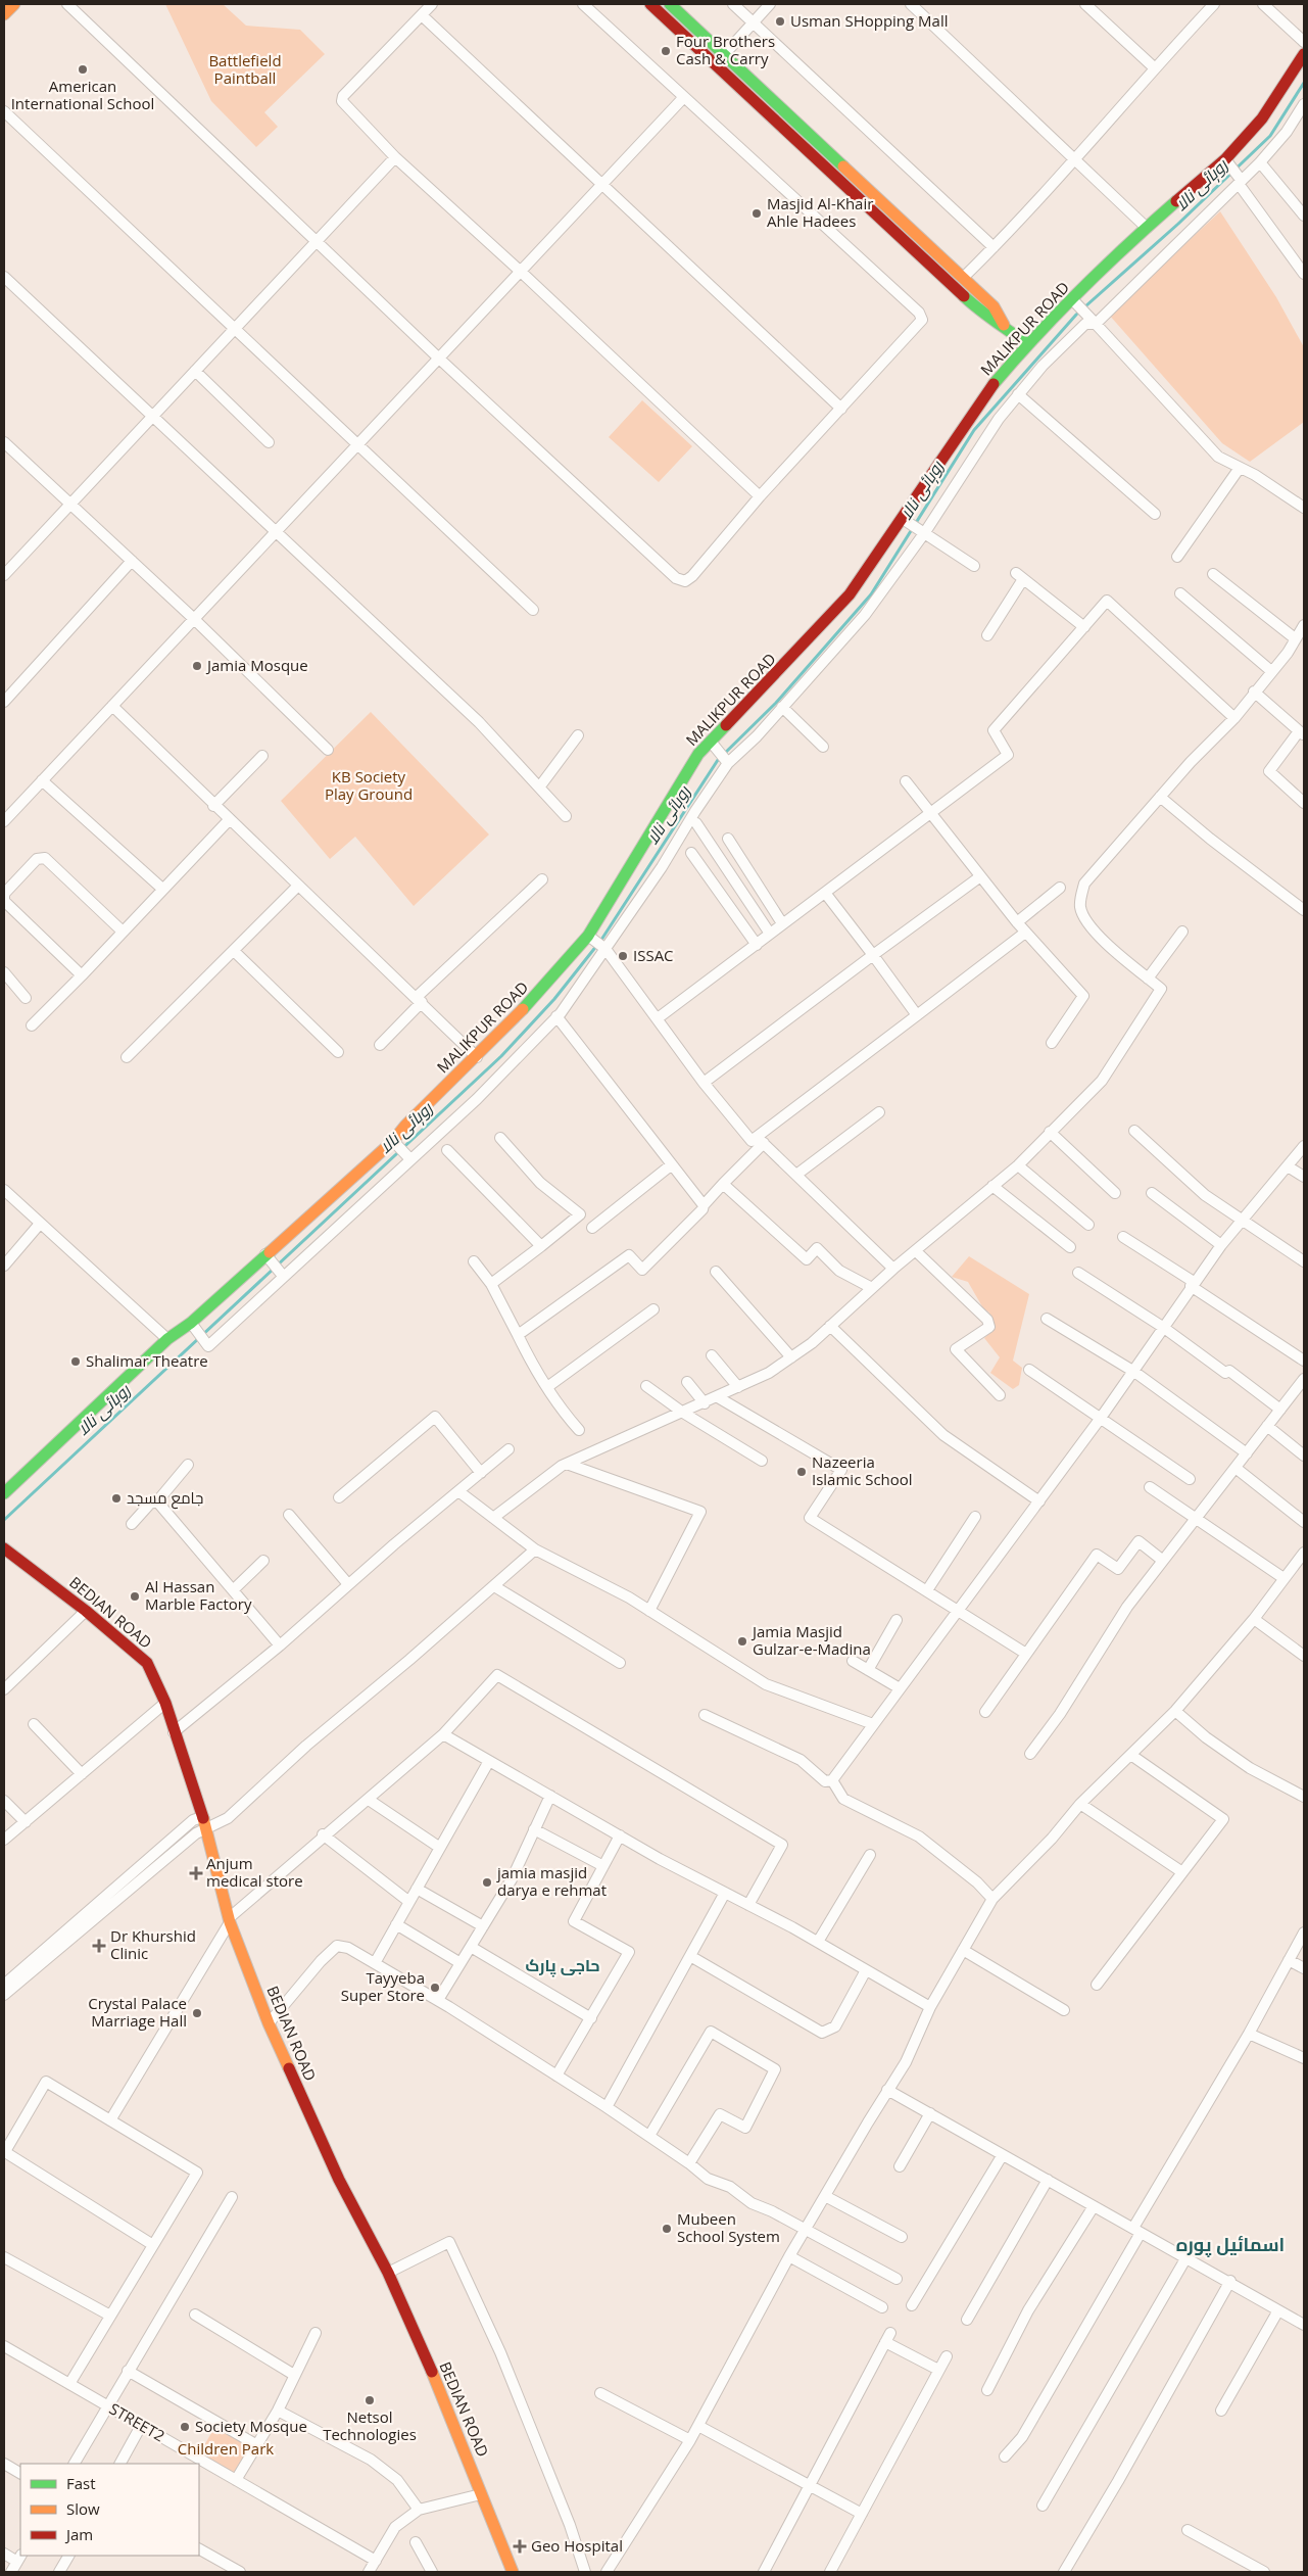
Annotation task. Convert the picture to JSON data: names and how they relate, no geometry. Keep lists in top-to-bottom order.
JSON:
{
  "streets": {
    "street": ["MALIKPUR ROAD", "BEDIAN ROAD", "STREET2"]
  },
  "districts": ["حاجی پارک", "اسمائیل پورہ"],
  "water": ["روہائی نالا"],
  "parks": ["Battlefield Paintball", "KB Society Play Ground", "Children Park"],
  "places": {
    "other": [
      "Usman SHopping Mall",
      "Four Brothers Cash & Carry",
      "American International School",
      "Masjid Al-Khair Ahle Hadees",
      "Jamia Mosque",
      "ISSAC",
      "Shalimar Theatre",
      "Nazeeria Islamic School",
      "جامع مسجد",
      "Al Hassan Marble Factory",
      "Jamia Masjid Gulzar-e-Madina",
      "jamia masjid darya e rehmat",
      "Tayyeba Super Store",
      "Crystal Palace Marriage Hall",
      "Mubeen School System",
      "Netsol Technologies",
      "Society Mosque"
    ],
    "health": ["Anjum medical store", "Dr Khurshid Clinic", "Geo Hospital"]
  },
  "legend": ["Fast", "Slow", "Jam"]
}
